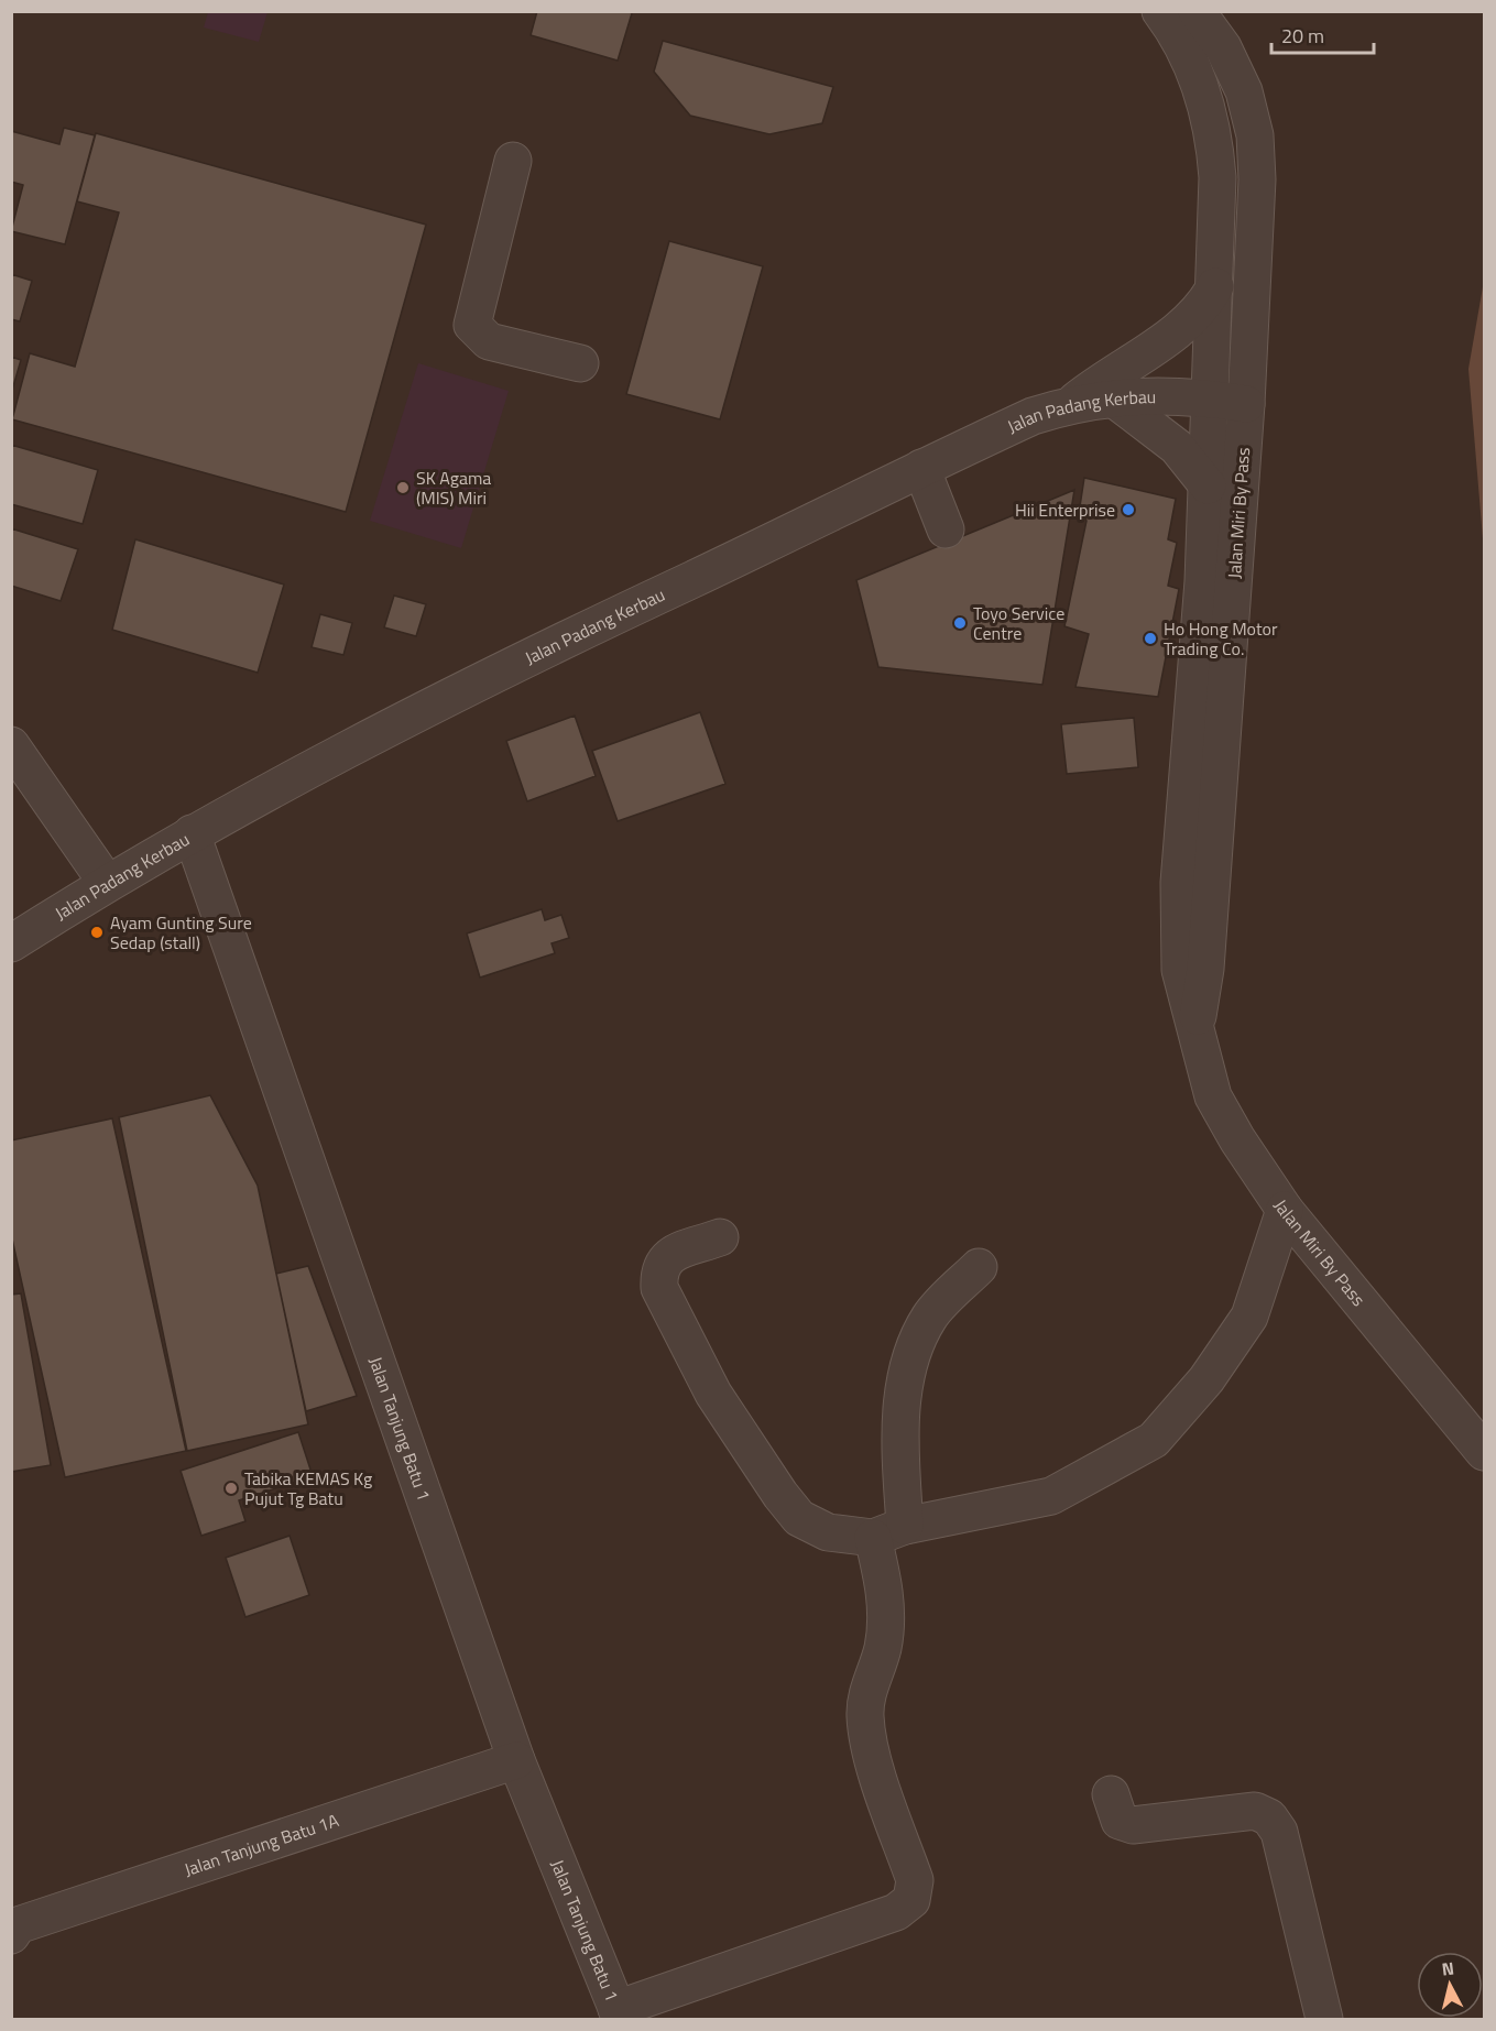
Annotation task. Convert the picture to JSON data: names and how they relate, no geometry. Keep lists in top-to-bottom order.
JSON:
{
  "streets": {
    "street": [
      "Jalan Padang Kerbau",
      "Jalan Miri By Pass",
      "Jalan Tanjung Batu 1",
      "Jalan Tanjung Batu 1A"
    ]
  },
  "crossings": [
    ["Jalan Padang Kerbau", "Jalan Miri By Pass"],
    ["Jalan Padang Kerbau", "Jalan Tanjung Batu 1"],
    ["Jalan Tanjung Batu 1", "Jalan Tanjung Batu 1A"]
  ],
  "places": [
    "SK Agama (MIS) Miri",
    "Hii Enterprise",
    "Toyo Service Centre",
    "Ho Hong Motor Trading Co.",
    "Ayam Gunting Sure Sedap (stall)",
    "Tabika KEMAS Kg Pujut Tg Batu"
  ],
  "scale_bar": "20 m",
  "north": "top"
}
